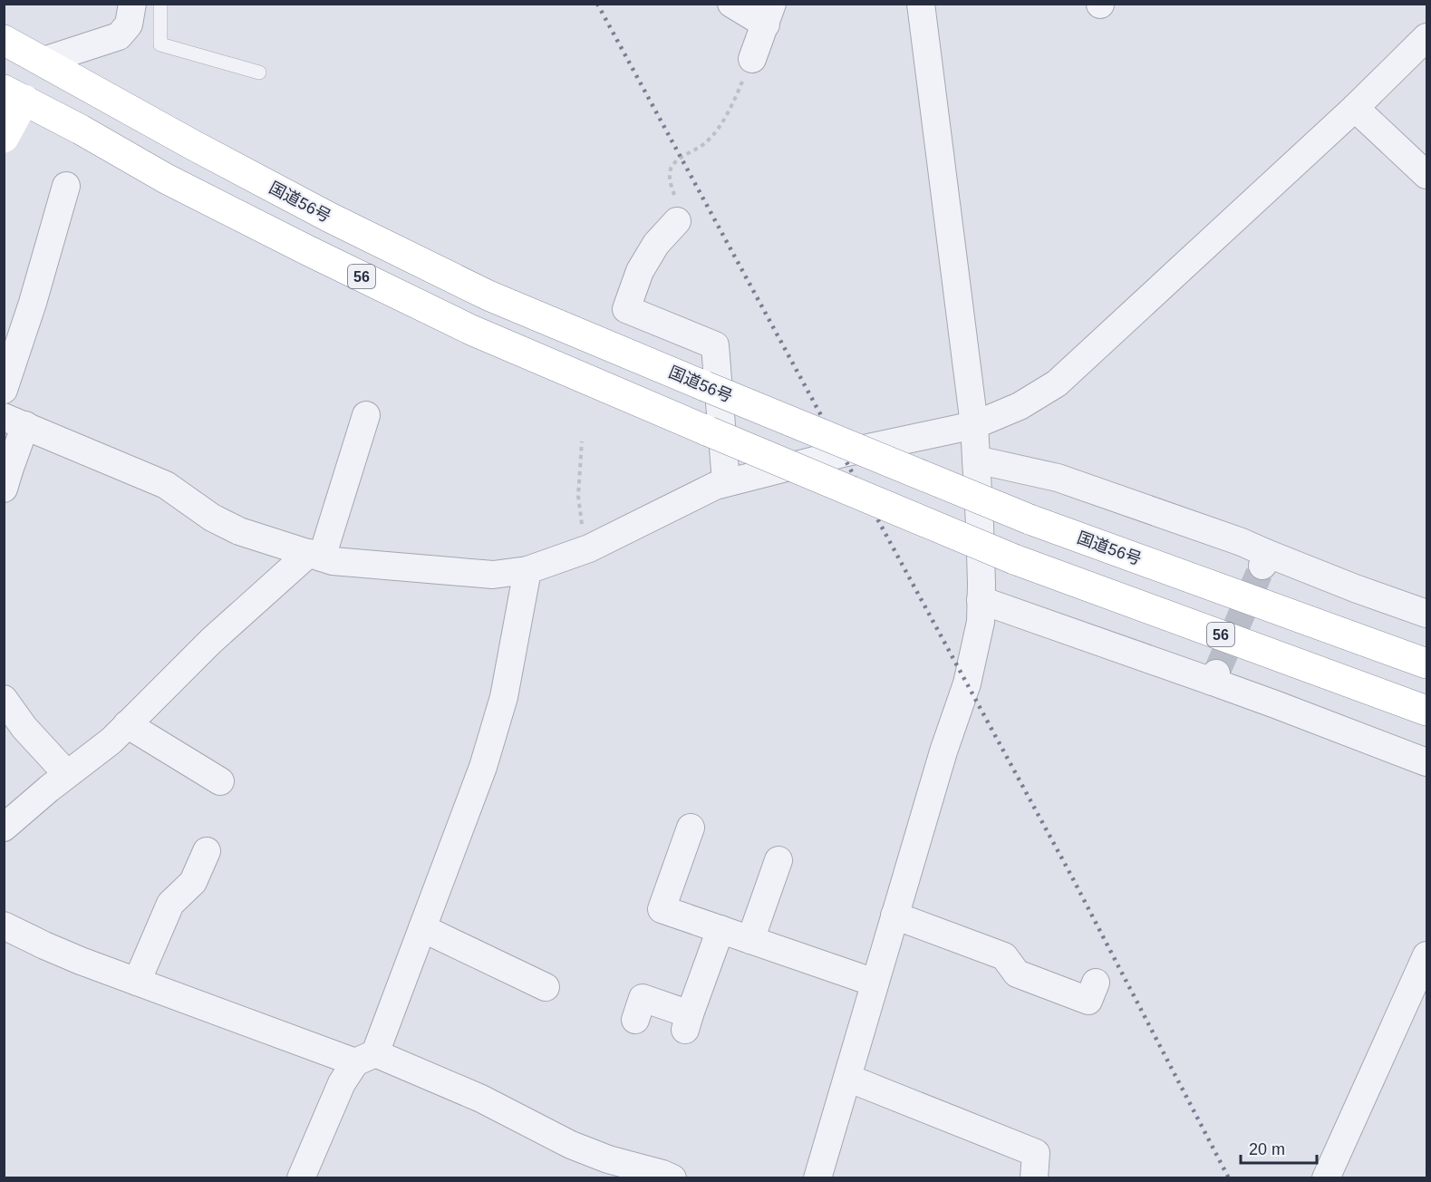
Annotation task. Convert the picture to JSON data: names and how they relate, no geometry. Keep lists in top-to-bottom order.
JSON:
{
  "streets": {
    "main road": ["国道56号", "56"]
  },
  "scale_bar": "20 m"
}
